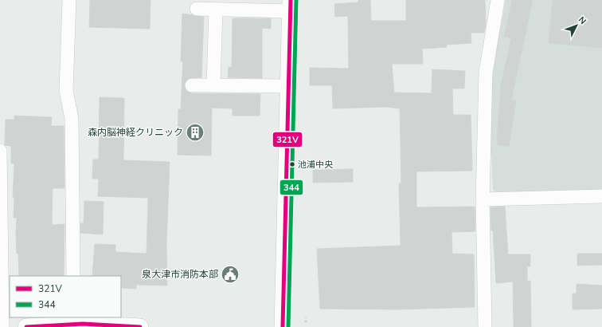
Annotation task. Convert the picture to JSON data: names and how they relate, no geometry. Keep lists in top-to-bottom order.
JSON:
{
  "places": {
    "building": ["森内脳神経クリニック"],
    "other": ["池浦中央"],
    "public building": ["泉大津市消防本部"]
  },
  "lines": ["transit line 321V", "transit line 344"],
  "legend": ["321V", "344"],
  "north": "top right"
}
